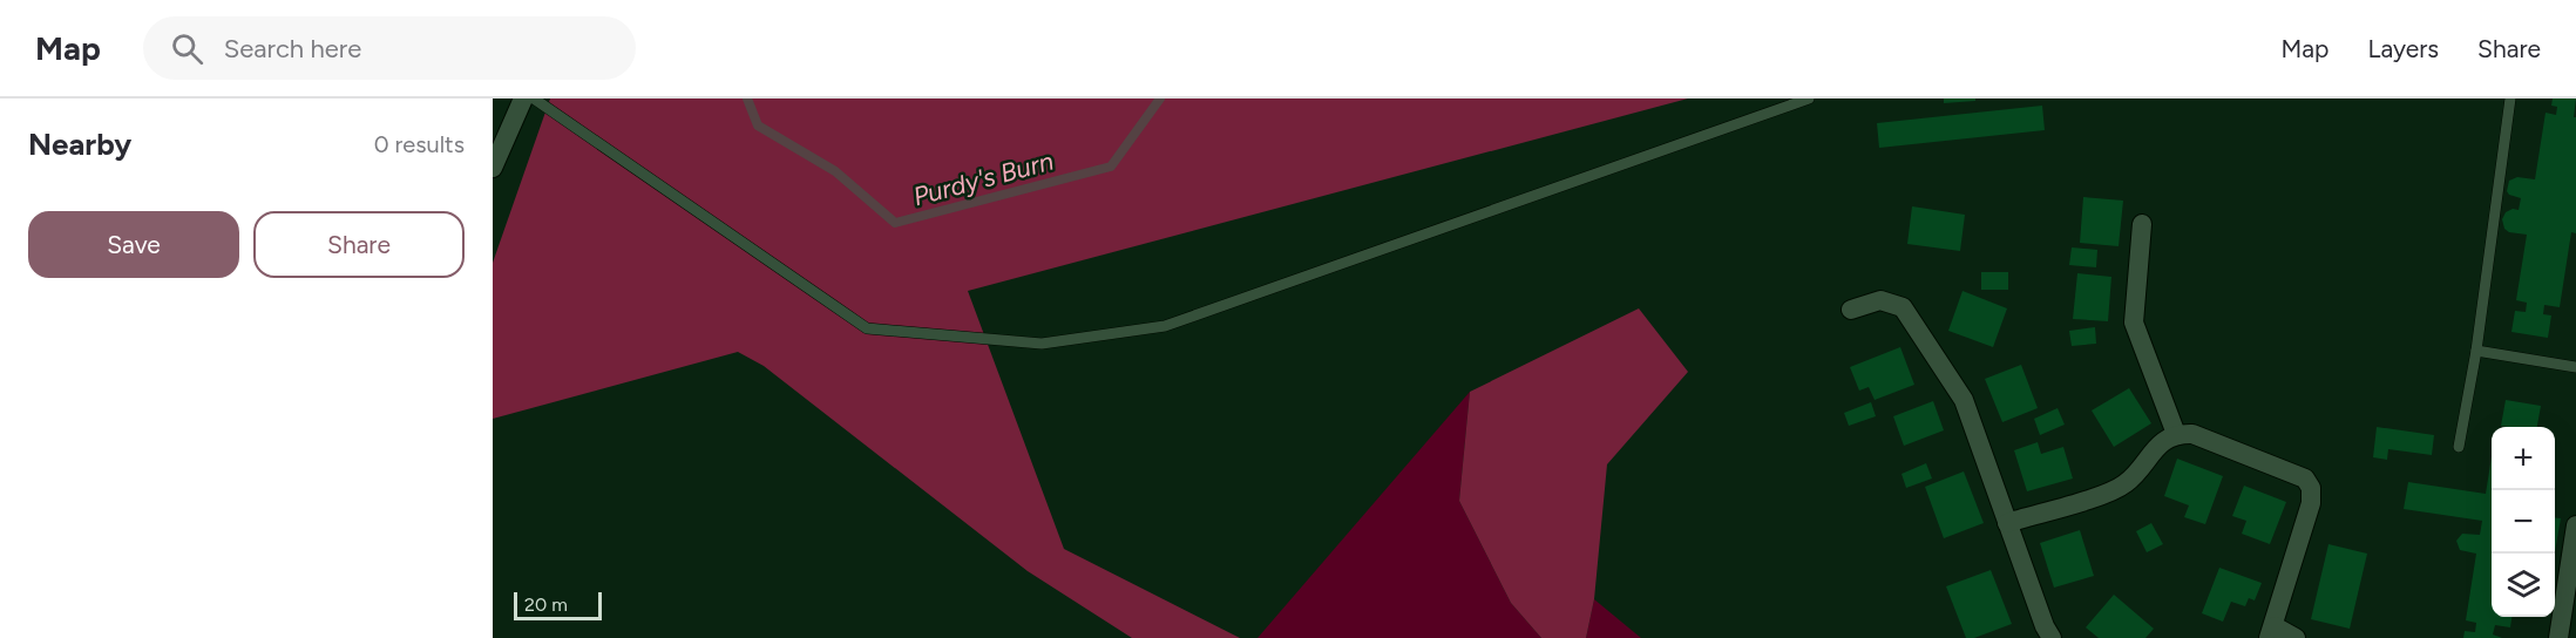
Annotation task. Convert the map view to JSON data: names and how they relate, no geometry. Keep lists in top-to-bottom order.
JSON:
{
  "water": ["Purdy's Burn"],
  "scale_bar": "20 m",
  "page": {
    "header": "Map",
    "search": "Search here",
    "nav": ["Map", "Layers", "Share"],
    "heading": ["Nearby", "0 results"],
    "buttons": ["Save", "Share"],
    "map_buttons": ["+", "−"],
    "scale": "20 m"
  }
}
